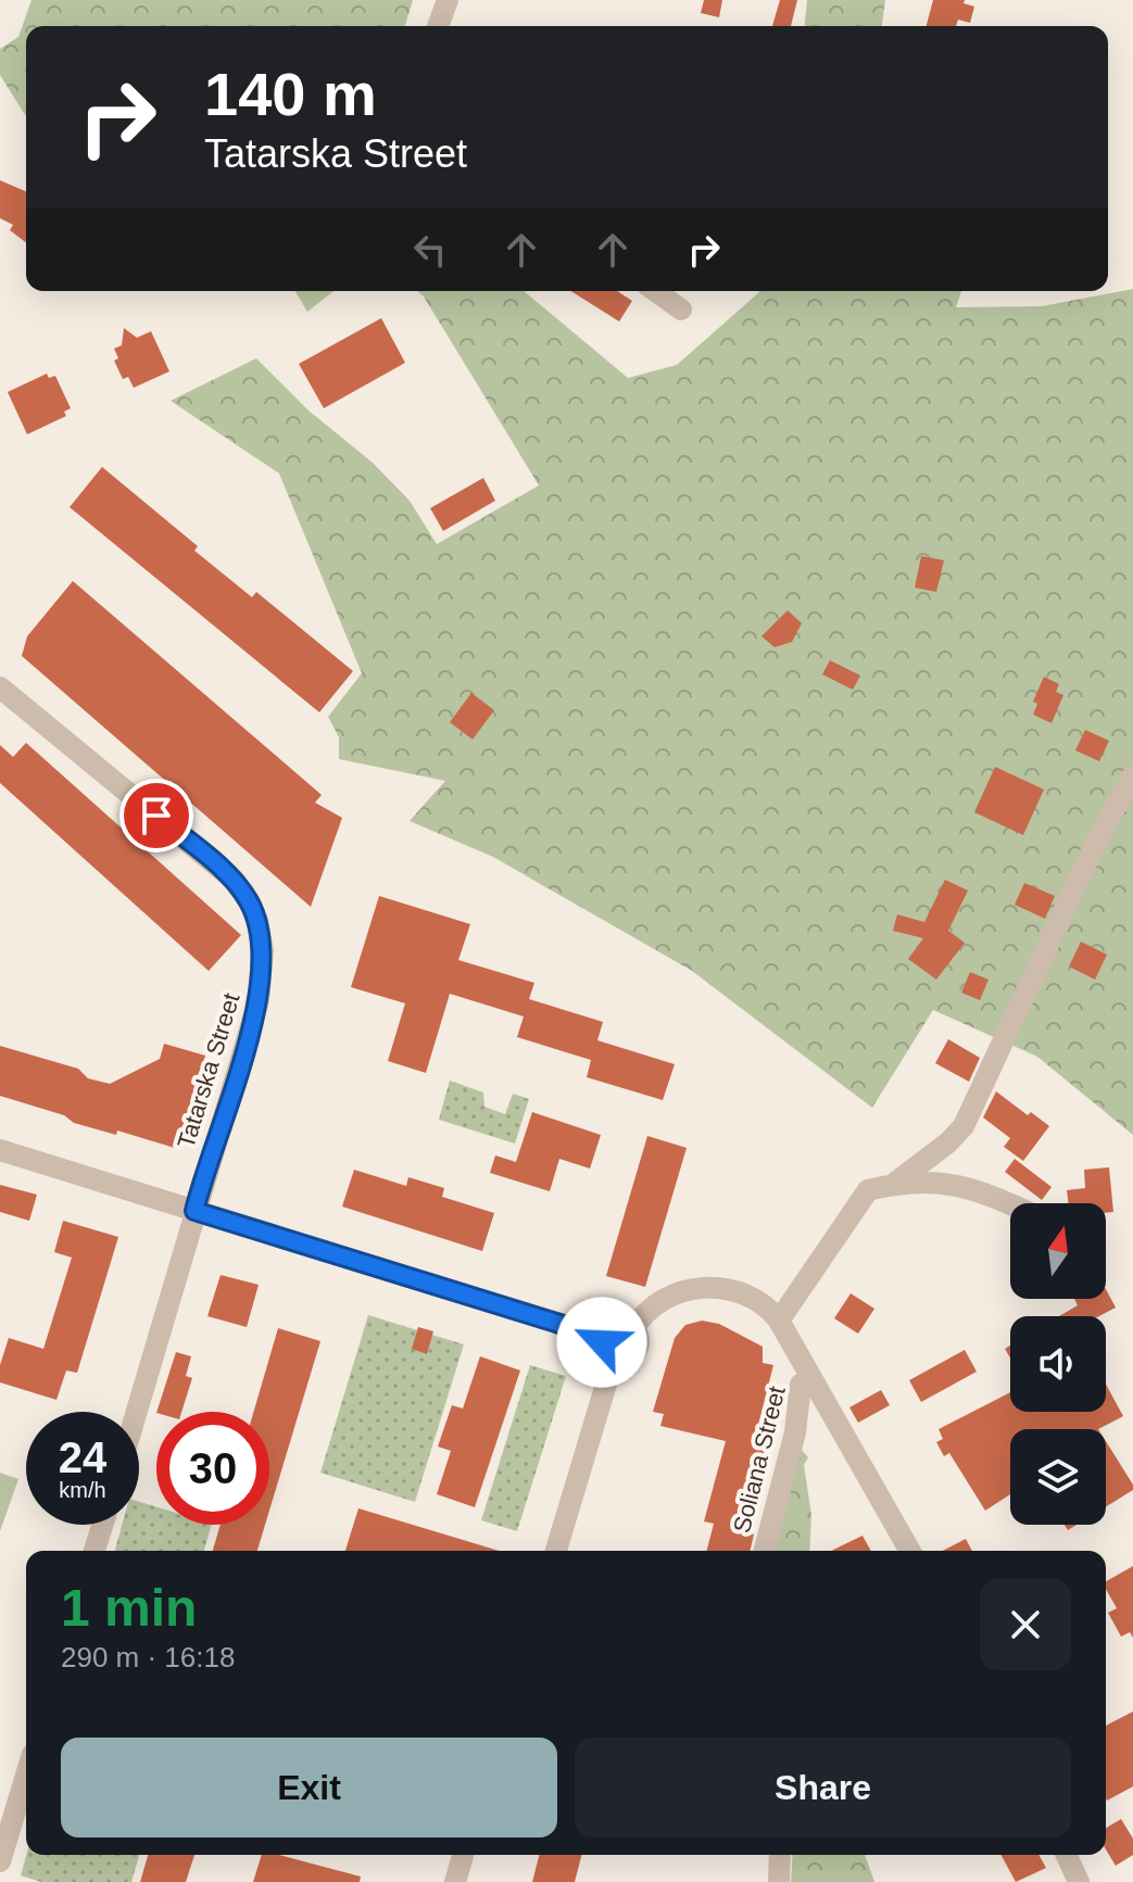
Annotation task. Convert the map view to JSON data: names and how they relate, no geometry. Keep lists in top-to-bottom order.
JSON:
{
  "streets": {
    "street": ["Tatarska Street", "Soliana Street"]
  },
  "north": "top",
  "page": {
    "turn": ["140 m", "Tatarska Street"],
    "speed": "24 km/h",
    "limit": "30",
    "heading": ["1 min", "290 m · 16:18"],
    "buttons": ["Exit", "Share"]
  }
}
